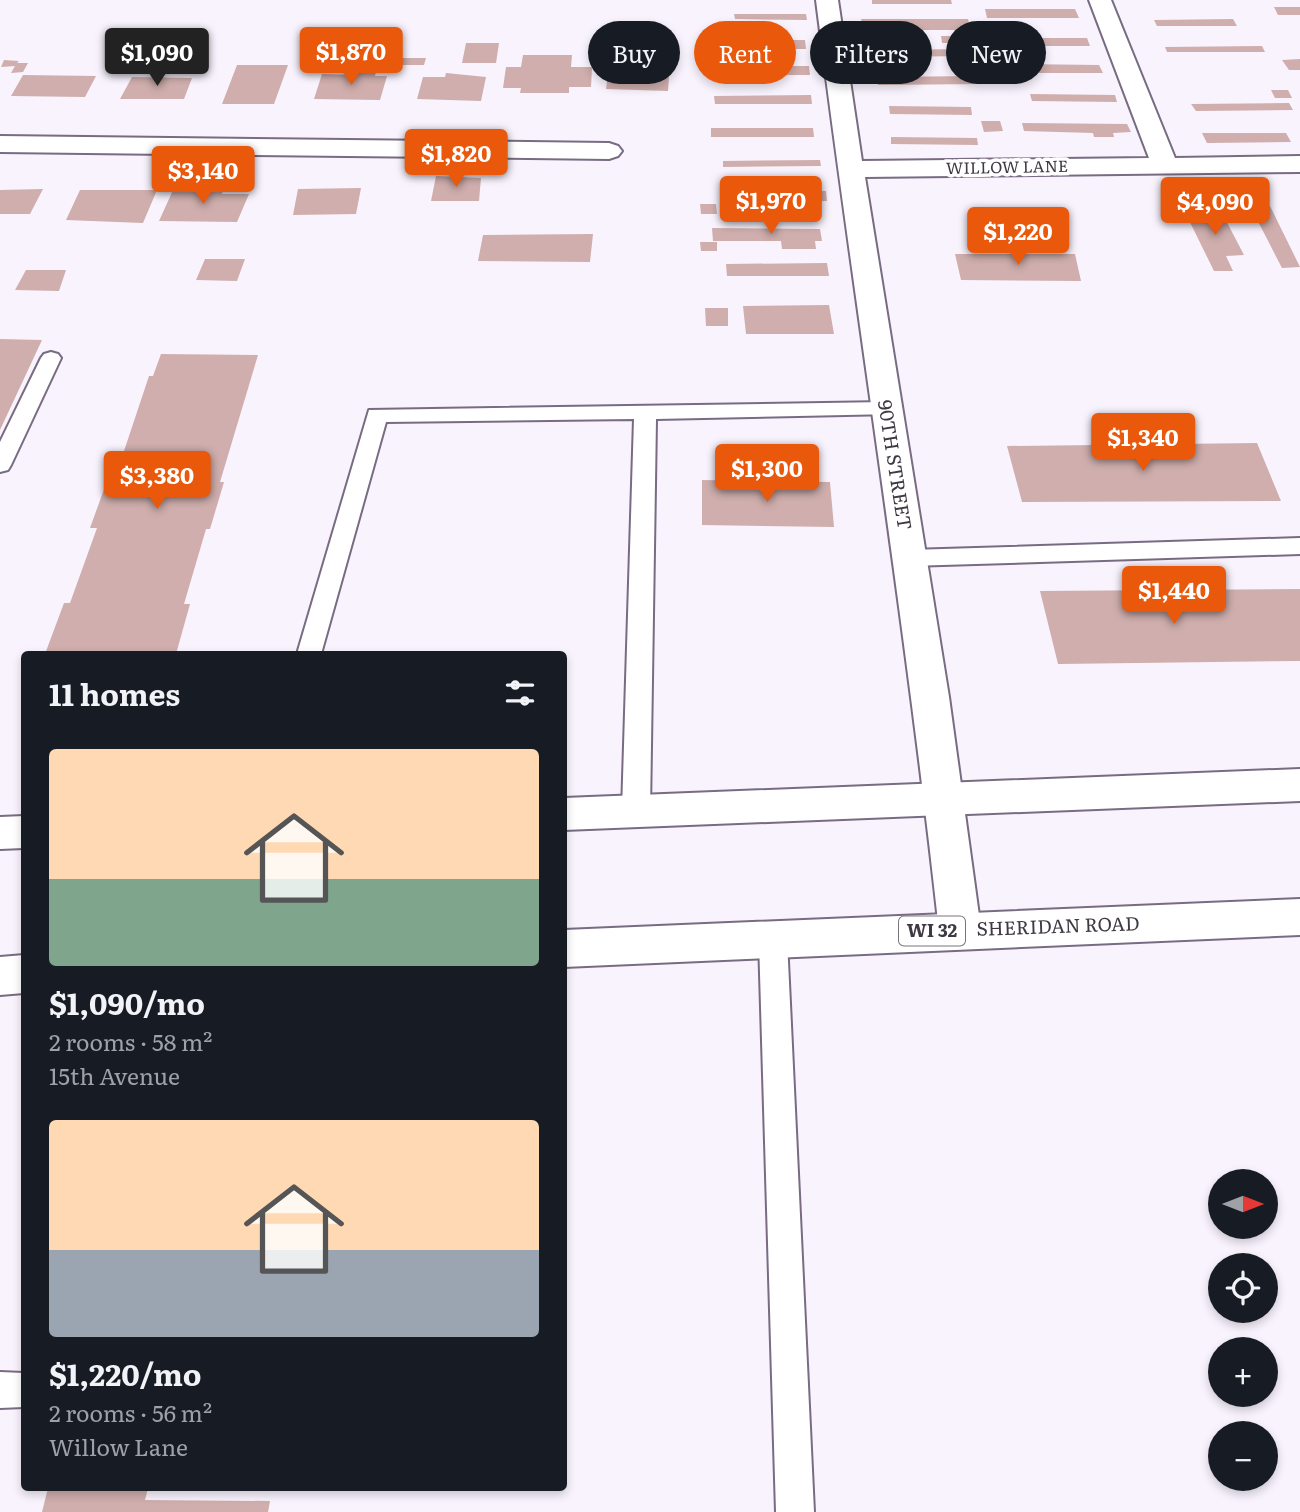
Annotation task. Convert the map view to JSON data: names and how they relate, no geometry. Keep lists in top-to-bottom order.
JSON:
{
  "streets": {
    "street": [
      "WILLOW LANE",
      "90TH STREET",
      "SHERIDAN ROAD",
      "WI 32"
    ]
  },
  "crossings": [
    ["WILLOW LANE", "90TH STREET"],
    ["90TH STREET", "SHERIDAN ROAD"]
  ],
  "north": "right",
  "page": {
    "chip": [
      "Buy",
      "Rent",
      "Filters",
      "New"
    ],
    "price": [
      "$1,870",
      "$1,090",
      "$1,820",
      "$3,140",
      "$1,970",
      "$4,090",
      "$1,220",
      "$1,340",
      "$1,300",
      "$3,380",
      "$1,440"
    ],
    "heading": "11 homes",
    "list": [
      {
        "name": "$1,090/mo",
        "note": "2 rooms · 58 m² · 15th Avenue"
      },
      {
        "name": "$1,220/mo",
        "note": "2 rooms · 56 m² · Willow Lane"
      }
    ],
    "map_buttons": ["+", "−"]
  }
}
